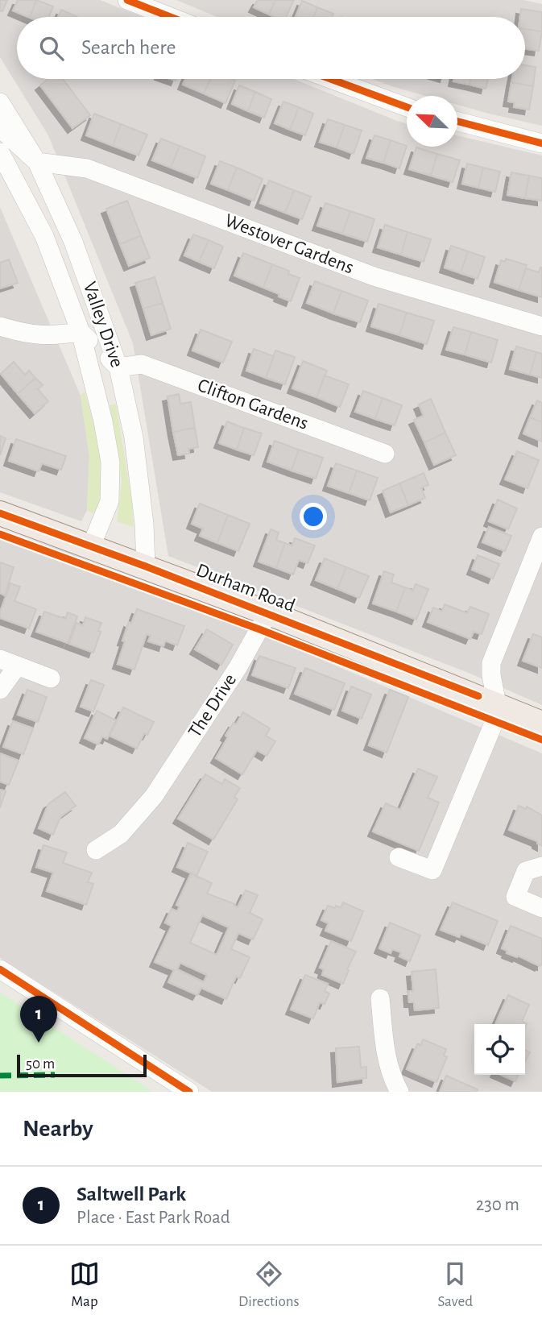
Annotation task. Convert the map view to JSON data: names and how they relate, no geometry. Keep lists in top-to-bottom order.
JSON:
{
  "streets": {
    "main road": ["Durham Road"],
    "street": [
      "Westover Gardens",
      "Valley Drive",
      "Clifton Gardens",
      "The Drive"
    ]
  },
  "crossings": [
    ["Westover Gardens", "Valley Drive"],
    ["Valley Drive", "Clifton Gardens"],
    ["Valley Drive", "Durham Road"],
    ["Durham Road", "The Drive"]
  ],
  "scale_bar": "50 m",
  "north": "top left",
  "page": {
    "search": "Search here",
    "pins": "1",
    "scale": "50 m",
    "heading": "Nearby",
    "list": [
      {
        "mark": "1",
        "name": "Saltwell Park",
        "note": "Place · East Park Road",
        "value": "230 m"
      }
    ],
    "nav": ["Map", "Directions", "Saved"]
  }
}
